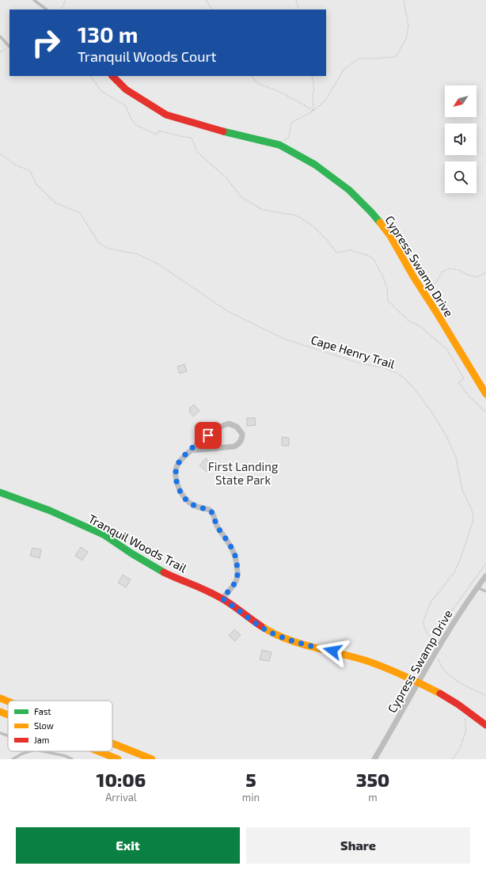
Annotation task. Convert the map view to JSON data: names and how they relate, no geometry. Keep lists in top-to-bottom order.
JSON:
{
  "streets": {
    "main road": ["Cypress Swamp Drive", "Tranquil Woods Trail"],
    "path": ["Cape Henry Trail"]
  },
  "crossings": [
    ["Cypress Swamp Drive", "Cape Henry Trail"],
    ["Cypress Swamp Drive", "Tranquil Woods Trail"]
  ],
  "parks": ["First Landing State Park"],
  "legend": ["Fast", "Slow", "Jam"],
  "north": "bottom left",
  "page": {
    "turn": ["130 m", "Tranquil Woods Court"],
    "eta": [
      "10:06",
      "Arrival",
      "5",
      "min",
      "350",
      "m"
    ],
    "buttons": ["Exit", "Share"]
  }
}
